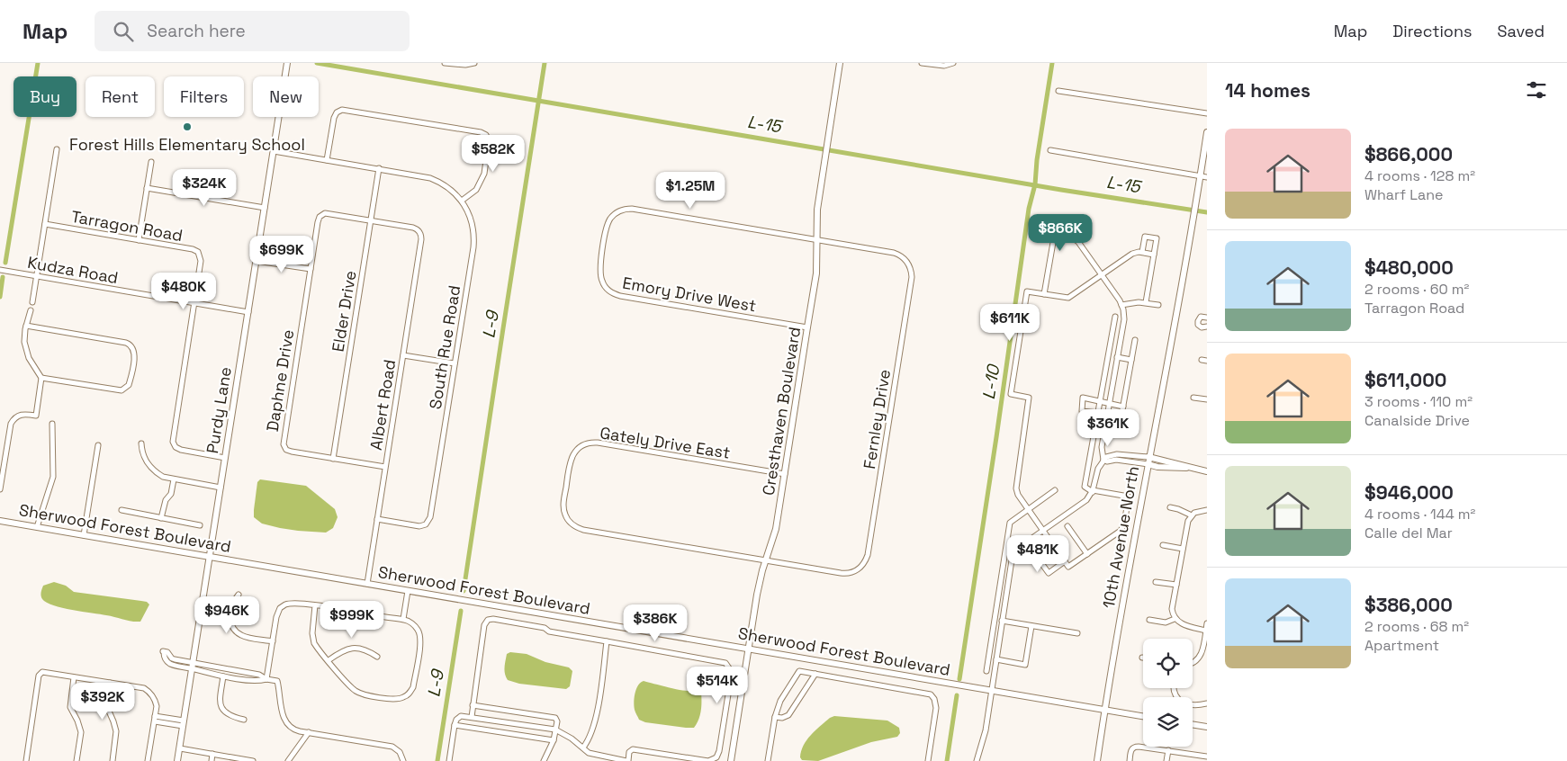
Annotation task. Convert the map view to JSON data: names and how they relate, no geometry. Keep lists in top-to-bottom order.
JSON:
{
  "streets": {
    "street": [
      "Tarragon Road",
      "Kudza Road",
      "Emory Drive West",
      "Elder Drive",
      "South Rue Road",
      "Daphne Drive",
      "Albert Road",
      "Purdy Lane",
      "Cresthaven Boulevard",
      "Fernley Drive",
      "Gately Drive East",
      "Sherwood Forest Boulevard",
      "10th Avenue North"
    ]
  },
  "crossings": [
    ["Tarragon Road", "Kudza Road"],
    ["Tarragon Road", "Purdy Lane"],
    ["Kudza Road", "Purdy Lane"],
    ["Emory Drive West", "Cresthaven Boulevard"],
    ["Emory Drive West", "Fernley Drive"],
    ["Elder Drive", "Daphne Drive"],
    ["Elder Drive", "Albert Road"],
    ["South Rue Road", "Albert Road"],
    ["Daphne Drive", "Albert Road"],
    ["Albert Road", "Sherwood Forest Boulevard"],
    ["Purdy Lane", "Sherwood Forest Boulevard"],
    ["Cresthaven Boulevard", "Fernley Drive"],
    ["Cresthaven Boulevard", "Gately Drive East"],
    ["Cresthaven Boulevard", "Sherwood Forest Boulevard"],
    ["Fernley Drive", "Gately Drive East"],
    ["Sherwood Forest Boulevard", "10th Avenue North"]
  ],
  "water": ["L-15", "L-9", "L-10"],
  "places": ["Forest Hills Elementary School"],
  "page": {
    "header": "Map",
    "search": "Search here",
    "nav": ["Map", "Directions", "Saved"],
    "heading": "14 homes",
    "chip": [
      "Buy",
      "Rent",
      "Filters",
      "New"
    ],
    "list": [
      {
        "name": "$866,000",
        "note": "4 rooms · 128 m² · Wharf Lane"
      },
      {
        "name": "$480,000",
        "note": "2 rooms · 60 m² · Tarragon Road"
      },
      {
        "name": "$611,000",
        "note": "3 rooms · 110 m² · Canalside Drive"
      },
      {
        "name": "$946,000",
        "note": "4 rooms · 144 m² · Calle del Mar"
      },
      {
        "name": "$386,000",
        "note": "2 rooms · 68 m² · Apartment"
      }
    ],
    "price": [
      "$582K",
      "$324K",
      "$1.25M",
      "$866K",
      "$699K",
      "$480K",
      "$611K",
      "$361K",
      "$481K",
      "$946K",
      "$999K",
      "$386K",
      "$514K",
      "$392K"
    ]
  }
}
